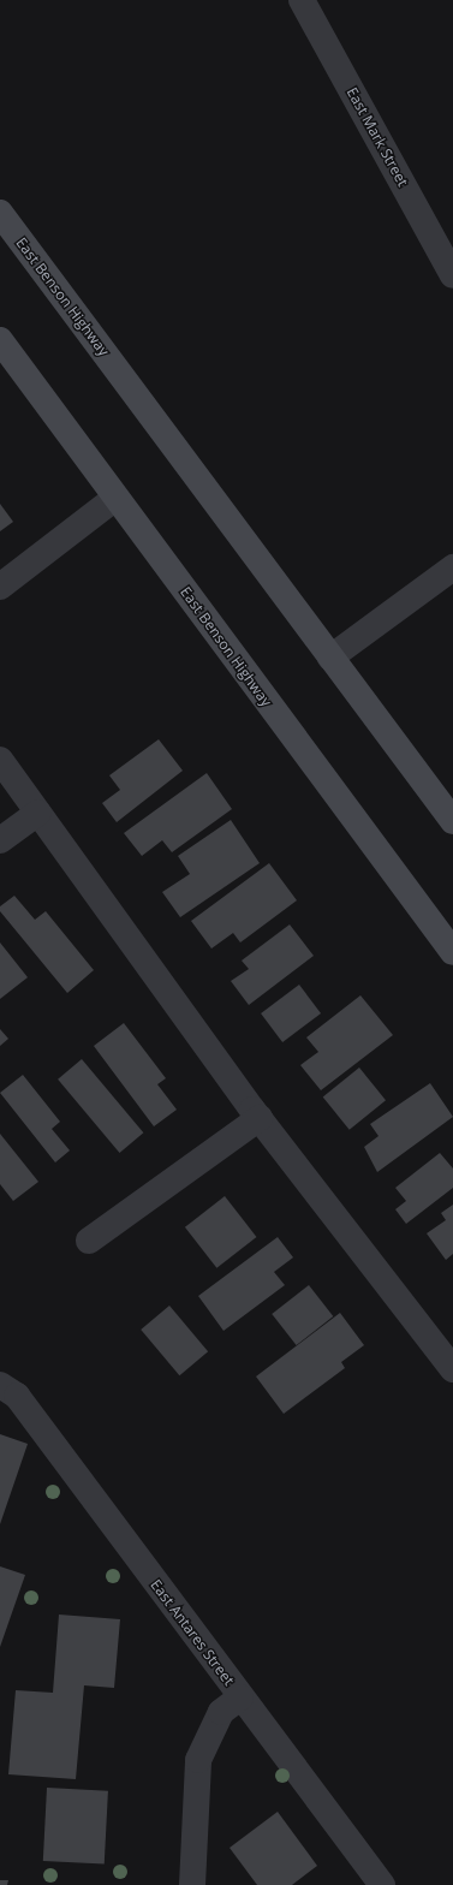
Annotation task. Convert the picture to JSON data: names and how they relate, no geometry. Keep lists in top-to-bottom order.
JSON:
{
  "streets": {
    "main road": ["East Benson Highway"],
    "street": ["East Mark Street", "East Antares Street"]
  }
}
